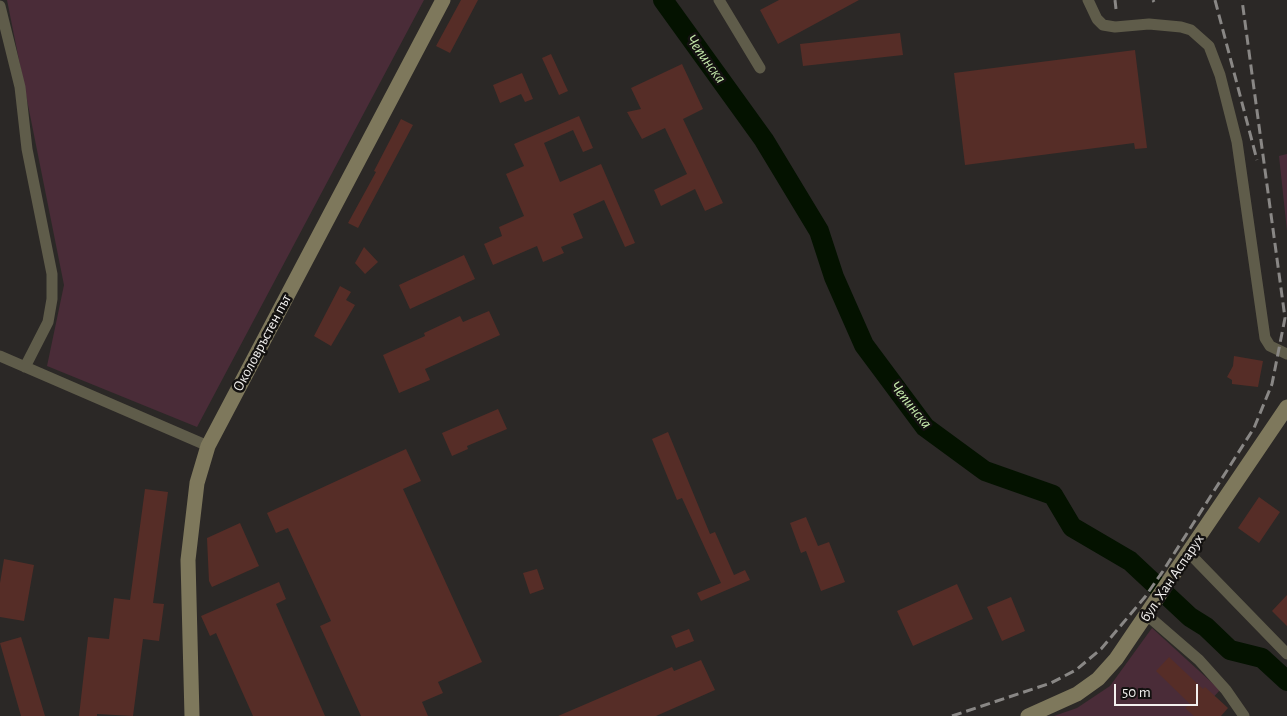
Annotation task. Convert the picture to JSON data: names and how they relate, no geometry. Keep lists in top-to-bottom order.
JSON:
{
  "streets": {
    "street": ["Околовръстен път", "бул. Хан Аспарух"]
  },
  "water": ["Чепинска"],
  "scale_bar": "50 m"
}
